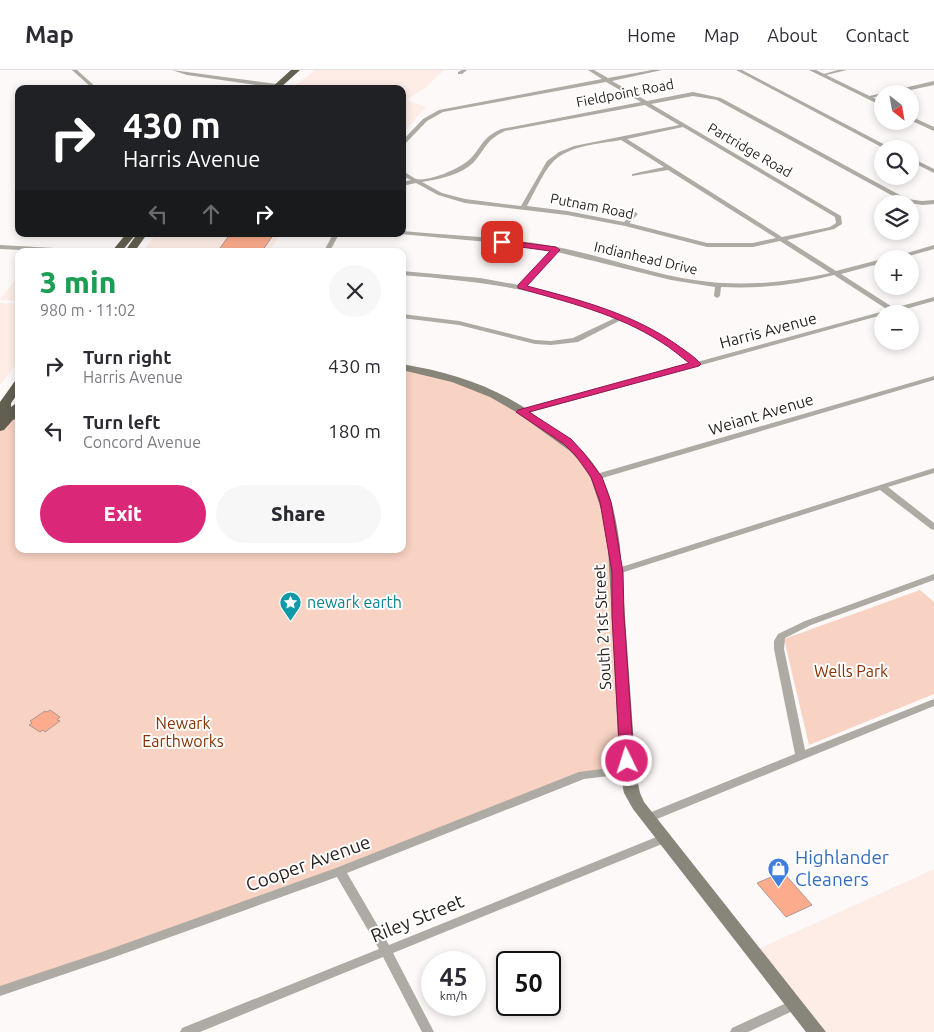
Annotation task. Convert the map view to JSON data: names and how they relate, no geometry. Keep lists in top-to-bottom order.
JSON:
{
  "streets": {
    "main road": ["South 21st Street"],
    "street": [
      "Fieldpoint Road",
      "Partridge Road",
      "Putnam Road",
      "Indianhead Drive",
      "Harris Avenue",
      "Weiant Avenue",
      "Cooper Avenue",
      "Riley Street"
    ]
  },
  "crossings": [
    ["Fieldpoint Road", "Partridge Road"],
    ["Fieldpoint Road", "Putnam Road"],
    ["Partridge Road", "Putnam Road"],
    ["Harris Avenue", "South 21st Street"],
    ["Weiant Avenue", "South 21st Street"],
    ["South 21st Street", "Cooper Avenue"],
    ["South 21st Street", "Riley Street"]
  ],
  "parks": ["Wells Park", "Newark Earthworks"],
  "places": {
    "place": ["newark earth"],
    "shop": ["Highlander Cleaners"]
  },
  "north": "bottom right",
  "page": {
    "header": "Map",
    "nav": [
      "Home",
      "Map",
      "About",
      "Contact"
    ],
    "map_buttons": ["+", "−"],
    "turn": ["430 m", "Harris Avenue"],
    "heading": ["3 min", "980 m · 11:02"],
    "list": [
      {
        "name": "Turn right",
        "note": "Harris Avenue",
        "value": "430 m"
      },
      {
        "name": "Turn left",
        "note": "Concord Avenue",
        "value": "180 m"
      }
    ],
    "buttons": ["Exit", "Share"],
    "speed": "45 km/h",
    "limit": "50"
  }
}
